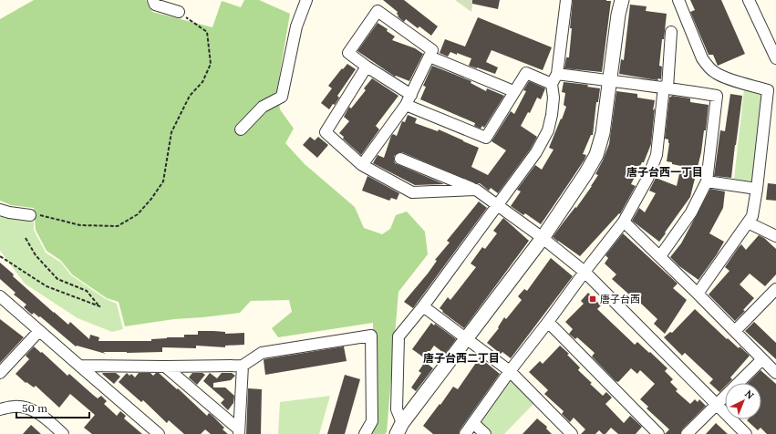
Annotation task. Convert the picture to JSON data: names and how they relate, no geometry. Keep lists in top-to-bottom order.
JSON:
{
  "districts": ["唐子台西一丁目", "唐子台西二丁目"],
  "places": {
    "transit": ["唐子台西"]
  },
  "scale_bar": "50 m",
  "north": "top right"
}
